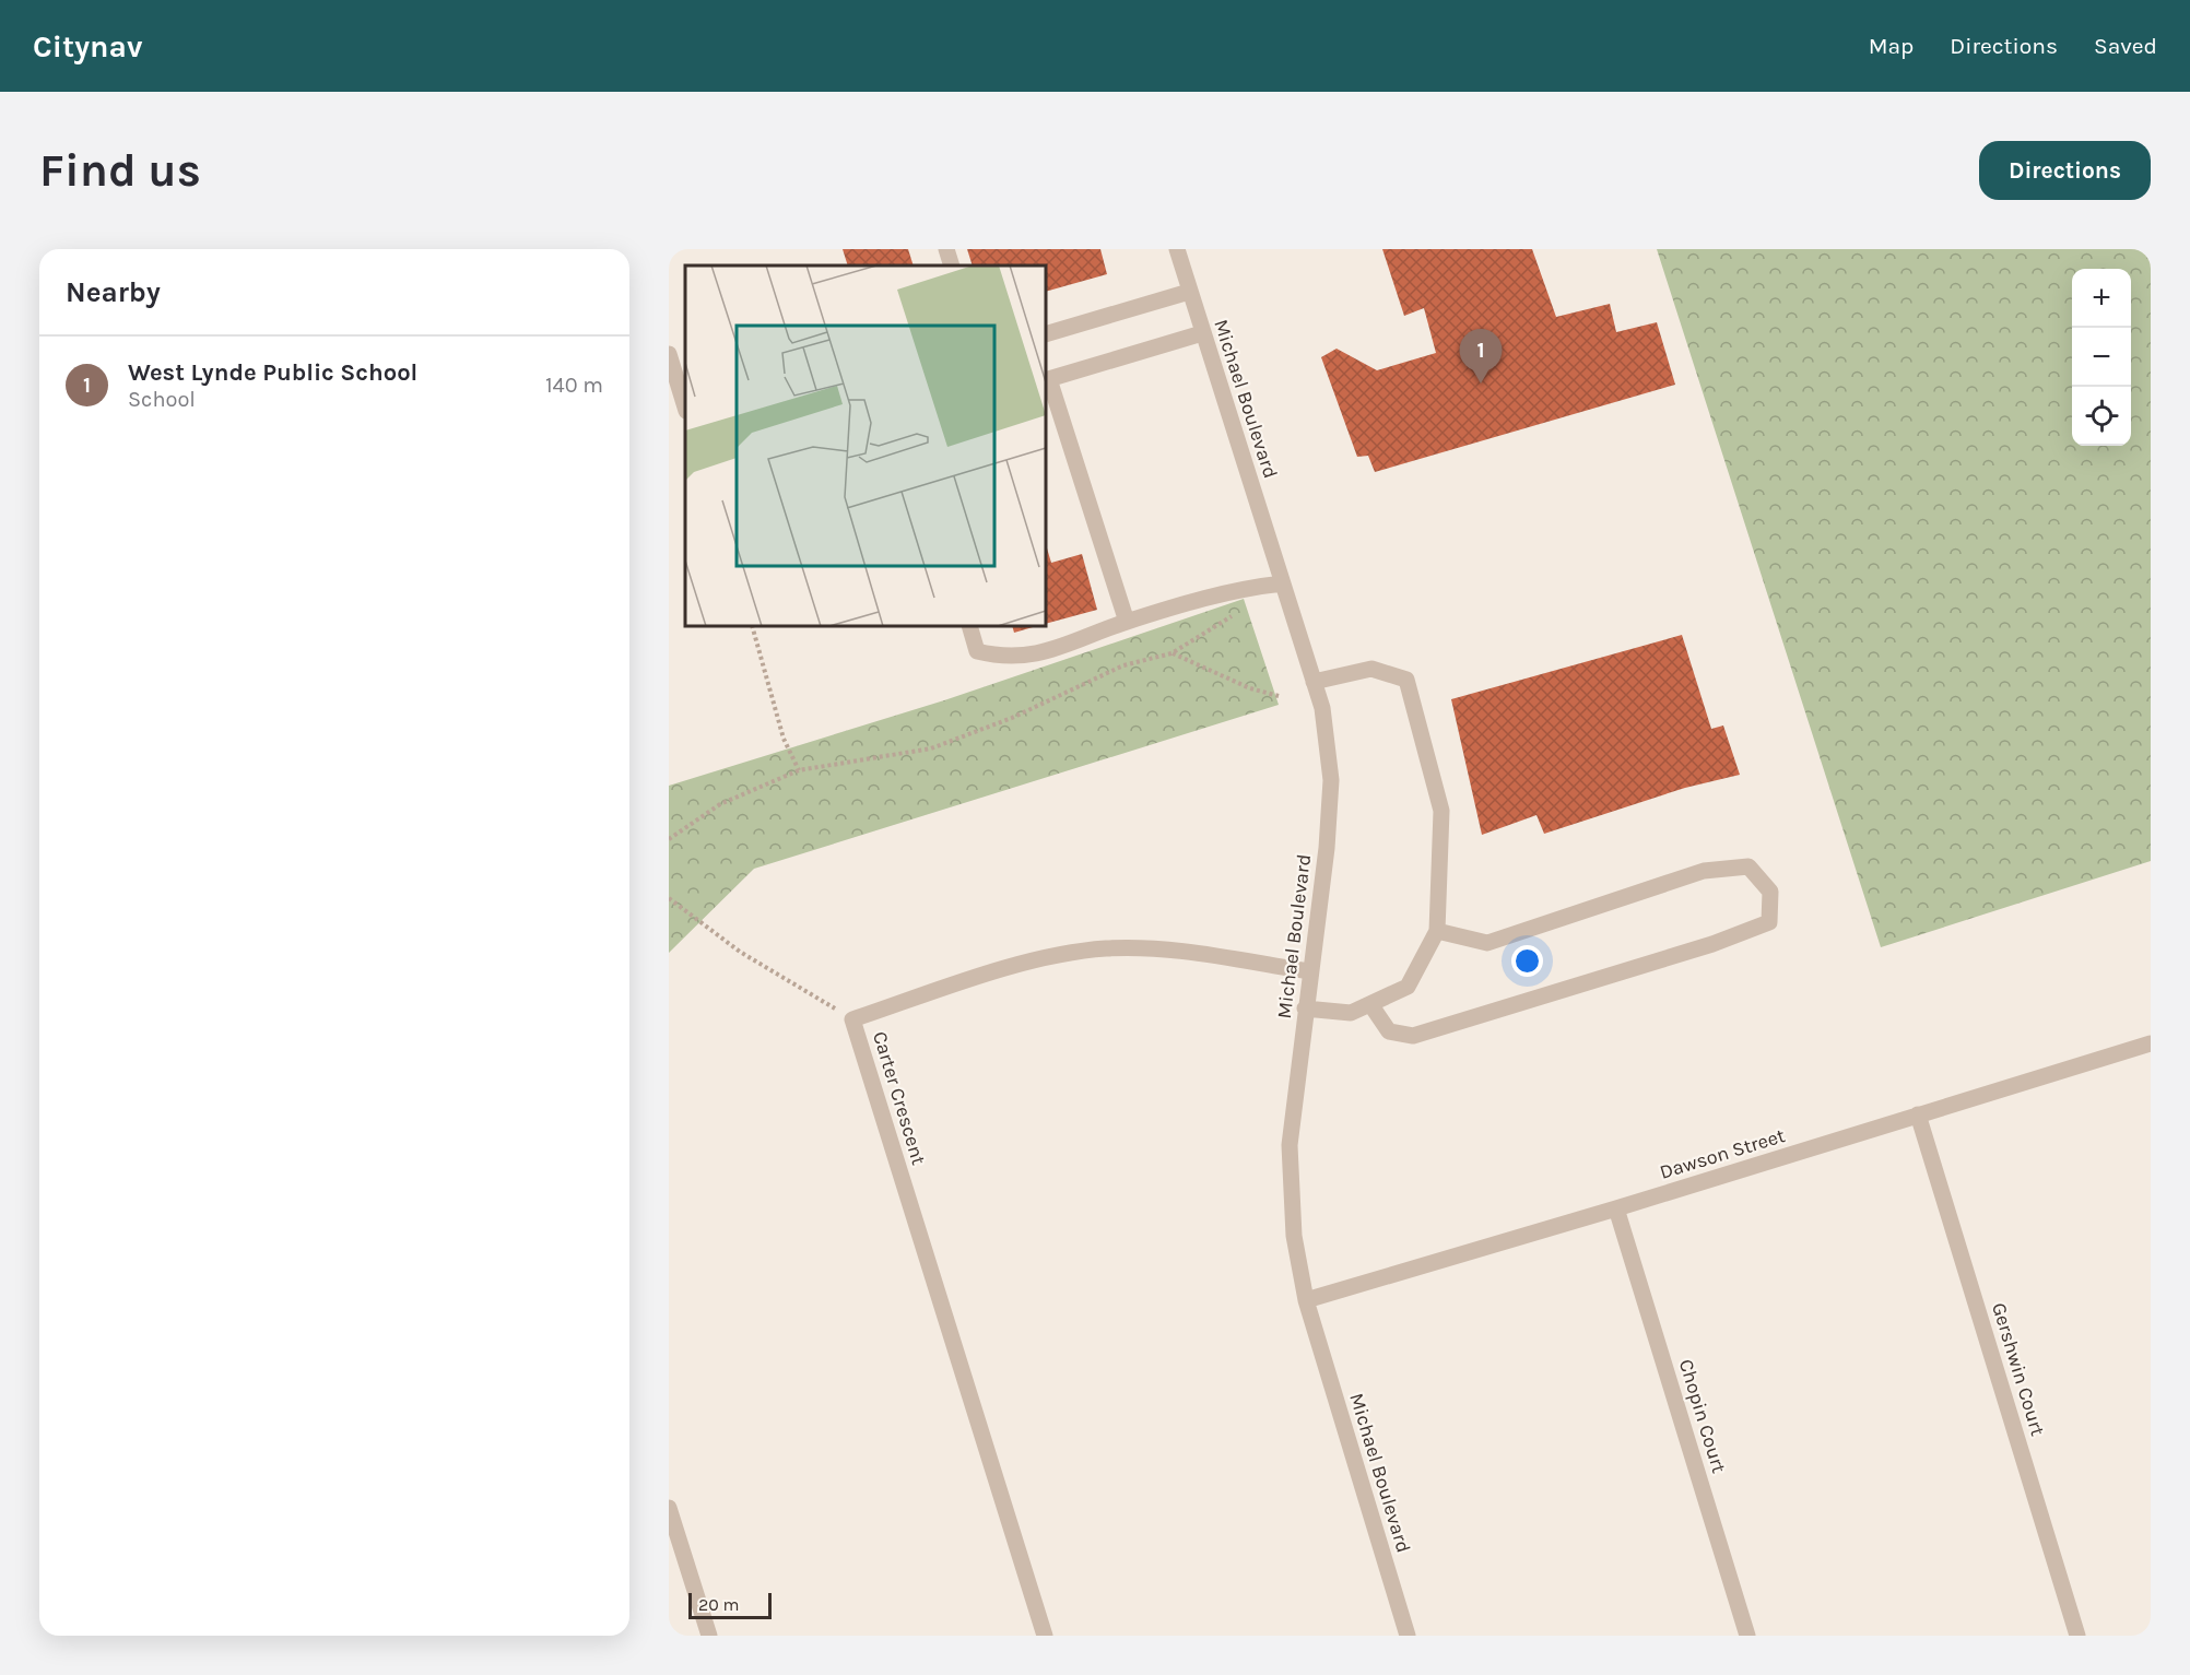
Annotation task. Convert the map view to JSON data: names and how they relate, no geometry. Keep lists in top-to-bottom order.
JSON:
{
  "streets": {
    "street": [
      "Michael Boulevard",
      "Carter Crescent",
      "Dawson Street",
      "Gershwin Court",
      "Chopin Court"
    ]
  },
  "crossings": [
    ["Michael Boulevard", "Carter Crescent"],
    ["Michael Boulevard", "Dawson Street"],
    ["Dawson Street", "Gershwin Court"],
    ["Dawson Street", "Chopin Court"]
  ],
  "scale_bar": "20 m",
  "page": {
    "header": "Citynav",
    "nav": ["Map", "Directions", "Saved"],
    "buttons": "Directions",
    "title": "Find us",
    "heading": "Nearby",
    "map_buttons": ["+", "−"],
    "pins": "1",
    "list": [
      {
        "mark": "1",
        "name": "West Lynde Public School",
        "note": "School",
        "value": "140 m"
      }
    ],
    "scale": "20 m"
  }
}
